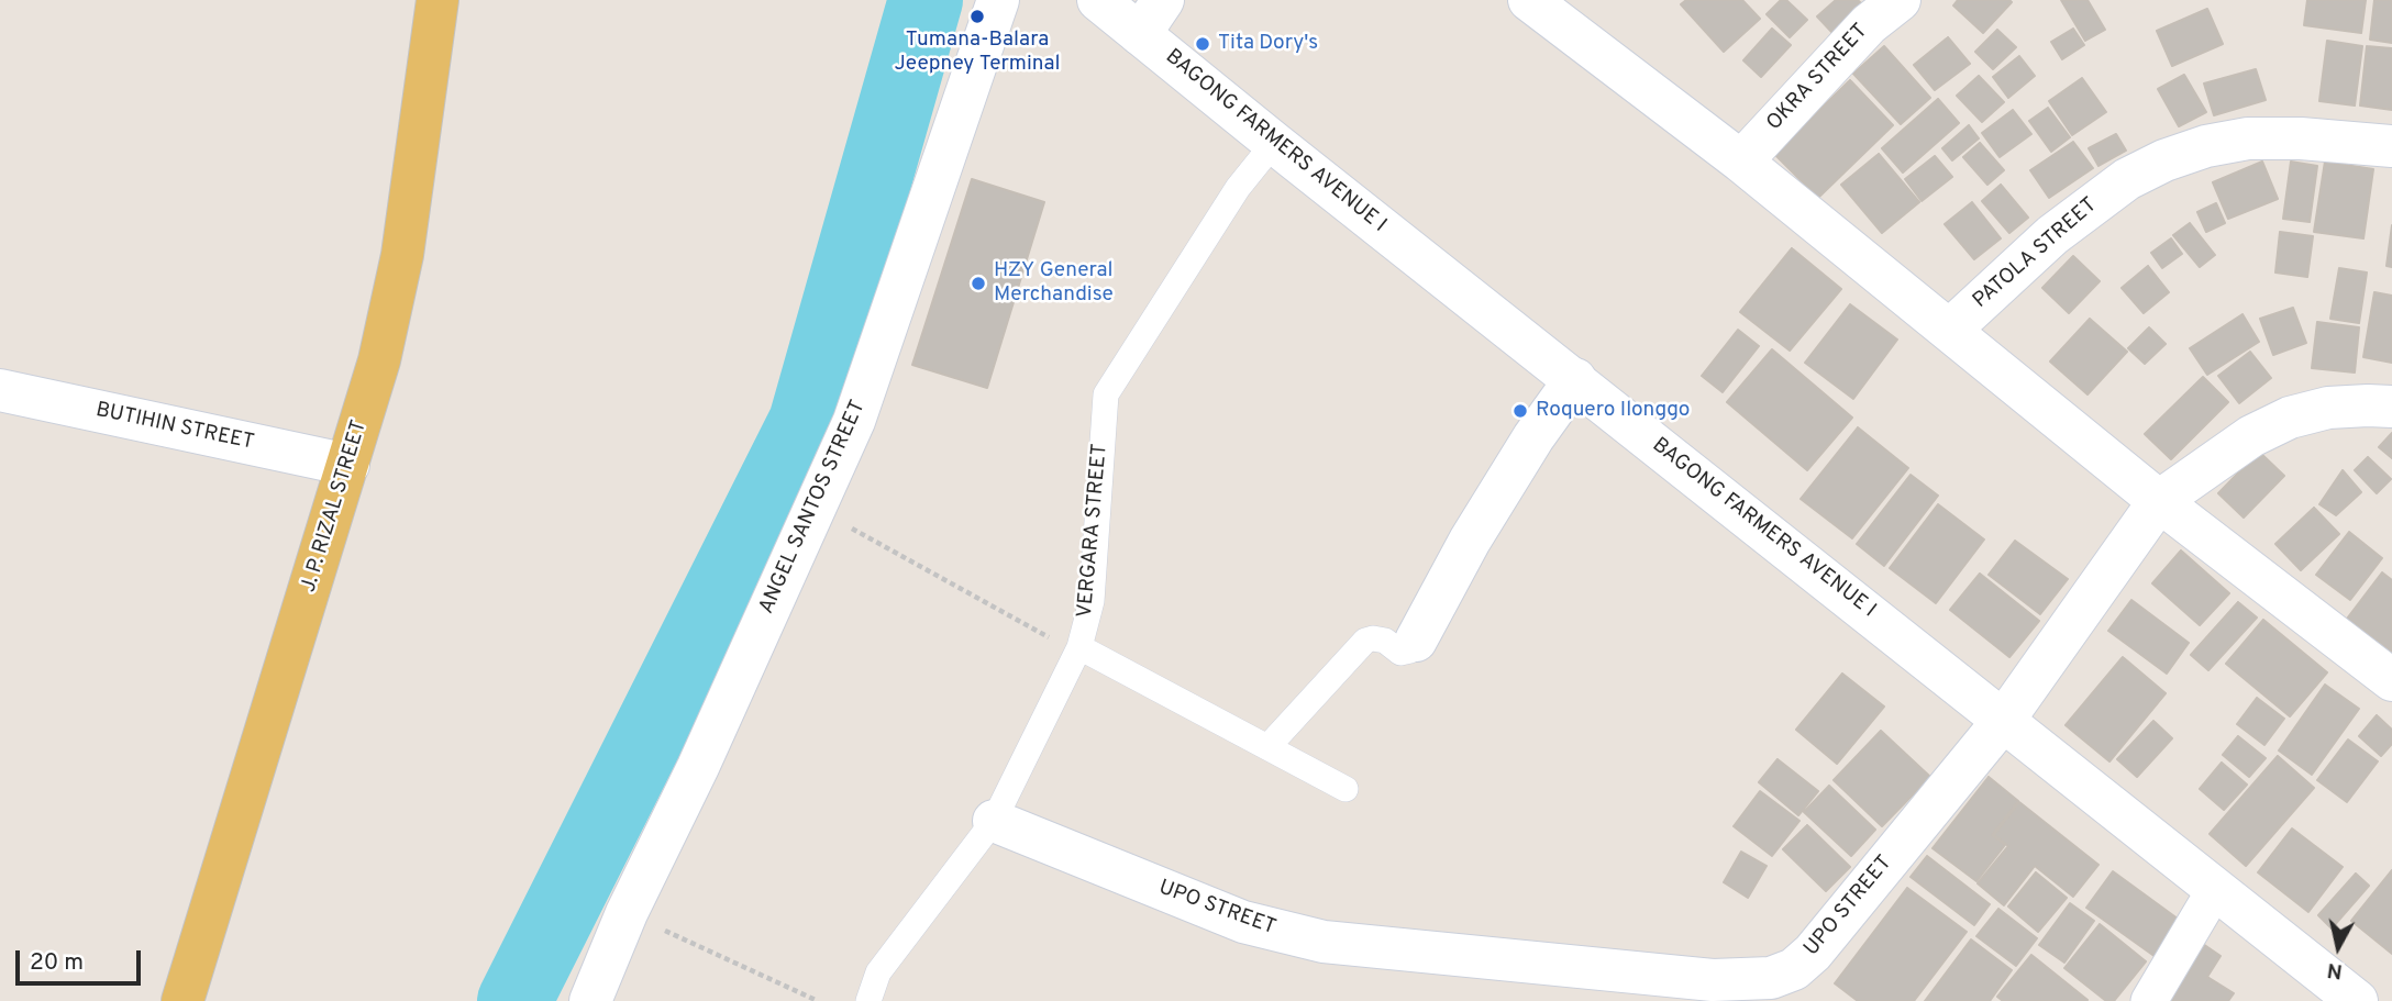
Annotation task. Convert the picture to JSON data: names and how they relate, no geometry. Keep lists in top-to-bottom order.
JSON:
{
  "streets": {
    "main road": ["J. P. RIZAL STREET"],
    "street": [
      "OKRA STREET",
      "BAGONG FARMERS AVENUE I",
      "PATOLA STREET",
      "BUTIHIN STREET",
      "ANGEL SANTOS STREET",
      "UPO STREET"
    ],
    "lane": ["VERGARA STREET"]
  },
  "crossings": [
    ["BAGONG FARMERS AVENUE I", "VERGARA STREET"],
    ["BAGONG FARMERS AVENUE I", "UPO STREET"],
    ["BUTIHIN STREET", "J. P. RIZAL STREET"],
    ["VERGARA STREET", "UPO STREET"]
  ],
  "places": [
    "Tumana-Balara Jeepney Terminal",
    "Tita Dory's",
    "HZY General Merchandise",
    "Roquero Ilonggo"
  ],
  "scale_bar": "20 m",
  "north": "bottom"
}
